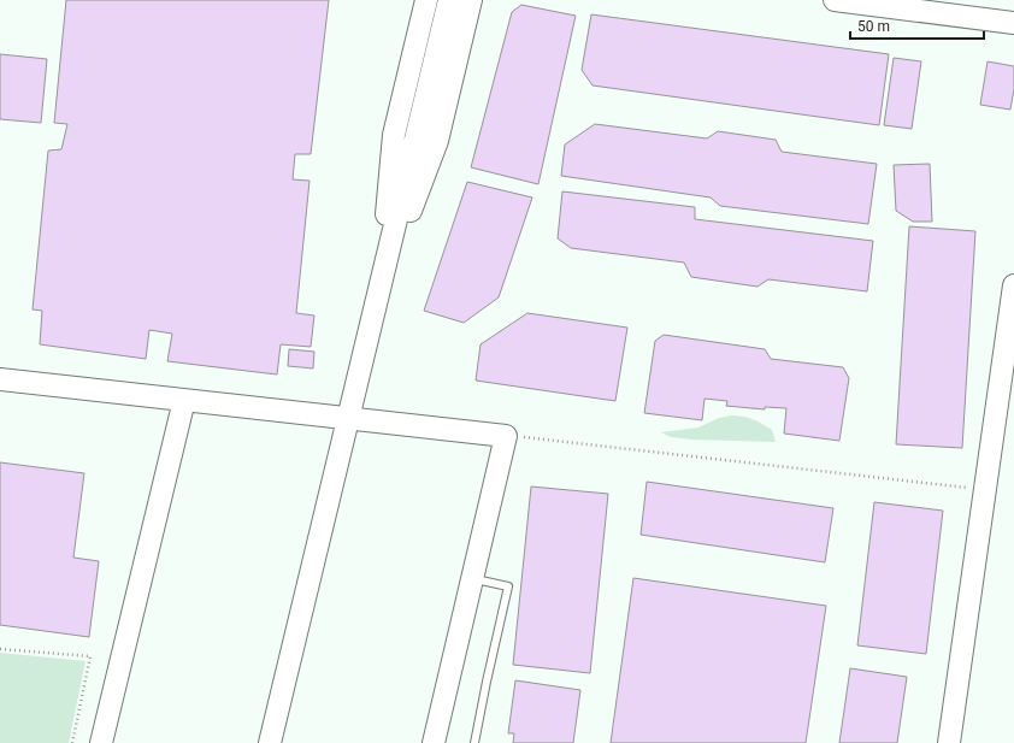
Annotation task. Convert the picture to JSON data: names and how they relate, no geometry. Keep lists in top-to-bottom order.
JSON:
{
  "scale_bar": "50 m"
}
